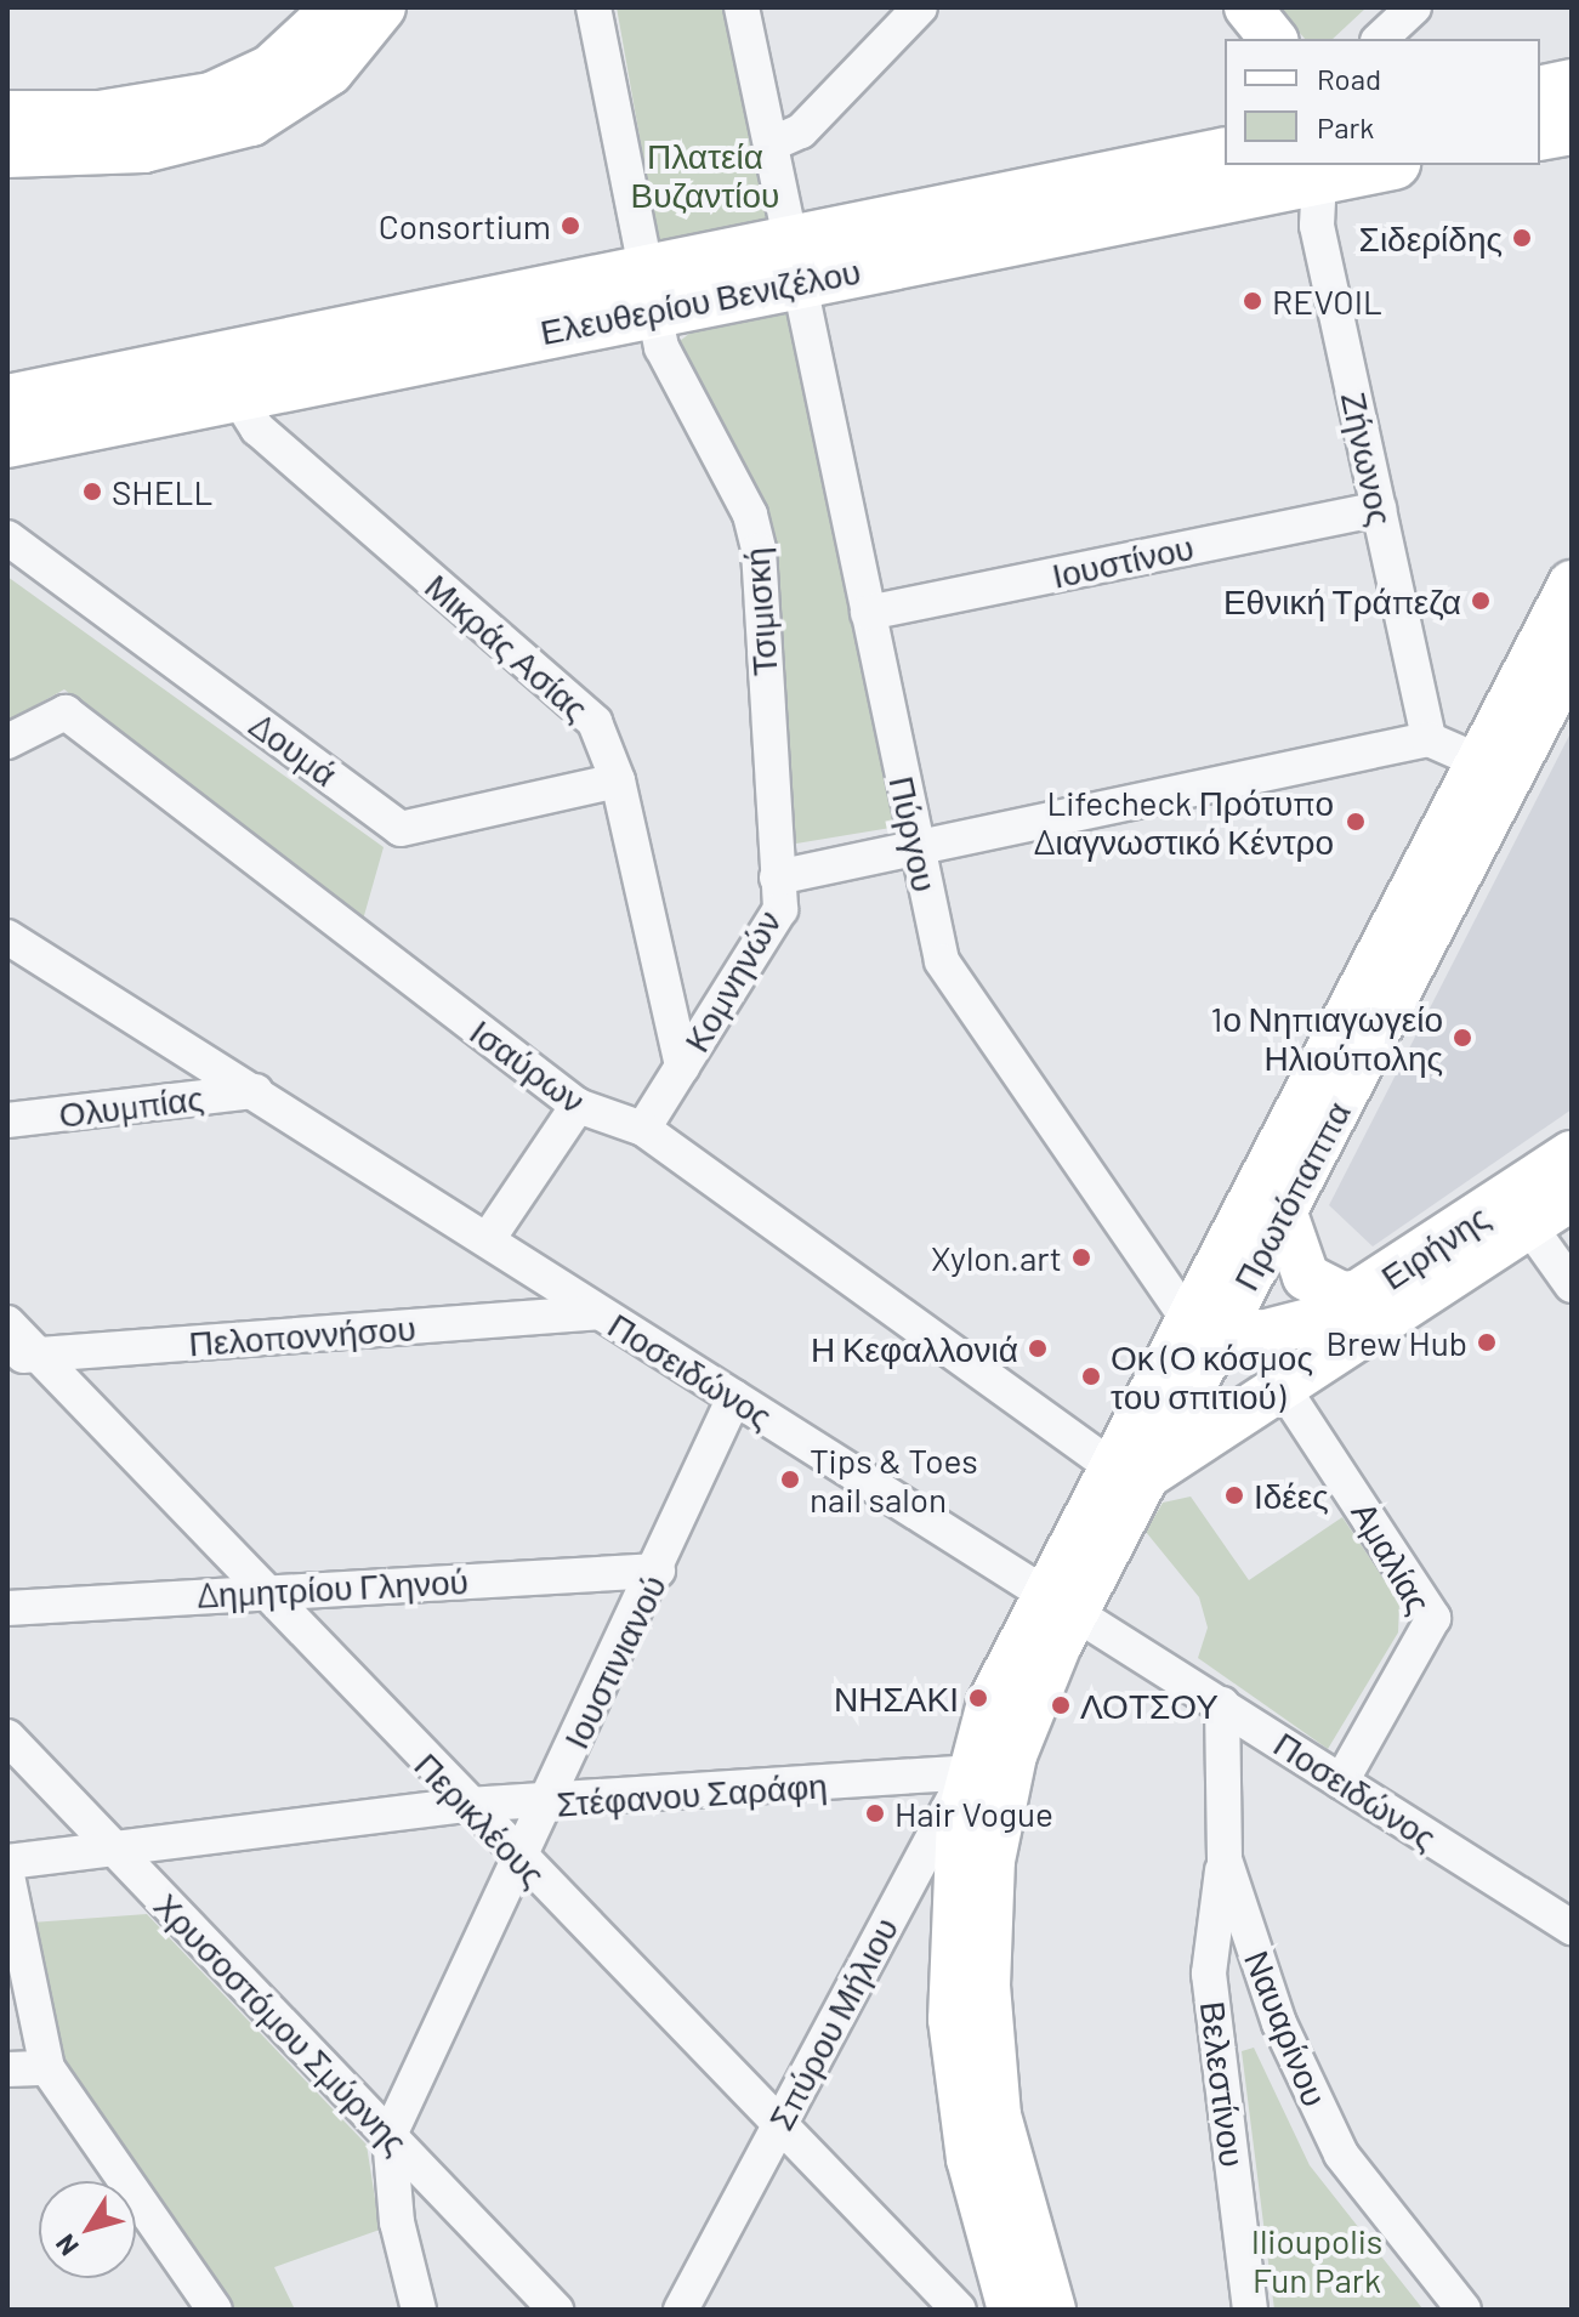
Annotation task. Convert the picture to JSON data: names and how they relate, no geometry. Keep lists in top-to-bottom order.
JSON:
{
  "streets": {
    "main road": ["Ελευθερίου Βενιζέλου"],
    "street": [
      "Ζήνωνος",
      "Ιουστίνου",
      "Τσιμισκή",
      "Μικράς Ασίας",
      "Δουμά",
      "Πύργου",
      "Κομνηνών",
      "Ισαύρων",
      "Ολυμπίας",
      "Πρωτόπαππα",
      "Ειρήνης",
      "Πελοποννήσου",
      "Ποσειδώνος",
      "Αμαλίας",
      "Δημητρίου Γληνού",
      "Ιουστινιανού",
      "Στέφανου Σαράφη",
      "Περικλέους",
      "Χρυσοστόμου Σμύρνης",
      "Σπύρου Μήλιου",
      "Ναυαρίνου",
      "Βελεστίνου"
    ]
  },
  "crossings": [
    ["Ελευθερίου Βενιζέλου", "Ζήνωνος"],
    ["Ελευθερίου Βενιζέλου", "Τσιμισκή"],
    ["Ελευθερίου Βενιζέλου", "Μικράς Ασίας"],
    ["Ελευθερίου Βενιζέλου", "Πύργου"],
    ["Ζήνωνος", "Ιουστίνου"],
    ["Ζήνωνος", "Κομνηνών"],
    ["Ιουστίνου", "Πύργου"],
    ["Τσιμισκή", "Κομνηνών"],
    ["Μικράς Ασίας", "Δουμά"],
    ["Μικράς Ασίας", "Κομνηνών"],
    ["Πύργου", "Κομνηνών"],
    ["Πύργου", "Πρωτόπαππα"],
    ["Πύργου", "Ειρήνης"],
    ["Κομνηνών", "Ισαύρων"],
    ["Ισαύρων", "Ειρήνης"],
    ["Ολυμπίας", "Ποσειδώνος"],
    ["Πρωτόπαππα", "Ειρήνης"],
    ["Ειρήνης", "Αμαλίας"],
    ["Πελοποννήσου", "Ποσειδώνος"],
    ["Πελοποννήσου", "Περικλέους"],
    ["Ποσειδώνος", "Αμαλίας"],
    ["Ποσειδώνος", "Ιουστινιανού"],
    ["Ποσειδώνος", "Ναυαρίνου"],
    ["Δημητρίου Γληνού", "Ιουστινιανού"],
    ["Δημητρίου Γληνού", "Περικλέους"],
    ["Ιουστινιανού", "Στέφανου Σαράφη"],
    ["Ιουστινιανού", "Περικλέους"],
    ["Ιουστινιανού", "Χρυσοστόμου Σμύρνης"],
    ["Στέφανου Σαράφη", "Περικλέους"],
    ["Στέφανου Σαράφη", "Χρυσοστόμου Σμύρνης"],
    ["Στέφανου Σαράφη", "Σπύρου Μήλιου"],
    ["Περικλέους", "Σπύρου Μήλιου"],
    ["Ναυαρίνου", "Βελεστίνου"]
  ],
  "parks": ["Πλατεία Βυζαντίου", "Ilioupolis Fun Park"],
  "places": [
    "Consortium",
    "Σιδερίδης",
    "REVOIL",
    "SHELL",
    "Εθνική Τράπεζα",
    "Lifecheck Πρότυπο Διαγνωστικό Κέντρο",
    "1ο Νηπιαγωγείο Ηλιούπολης",
    "Xylon.art",
    "Brew Hub",
    "Η Κεφαλλονιά",
    "Οκ (Ο κόσμος του σπιτιού)",
    "Tips & Toes nail salon",
    "Ιδέες",
    "ΝΗΣΑΚΙ",
    "ΛΟΤΣΟΥ",
    "Hair Vogue"
  ],
  "legend": ["Road", "Park"],
  "north": "bottom left"
}
